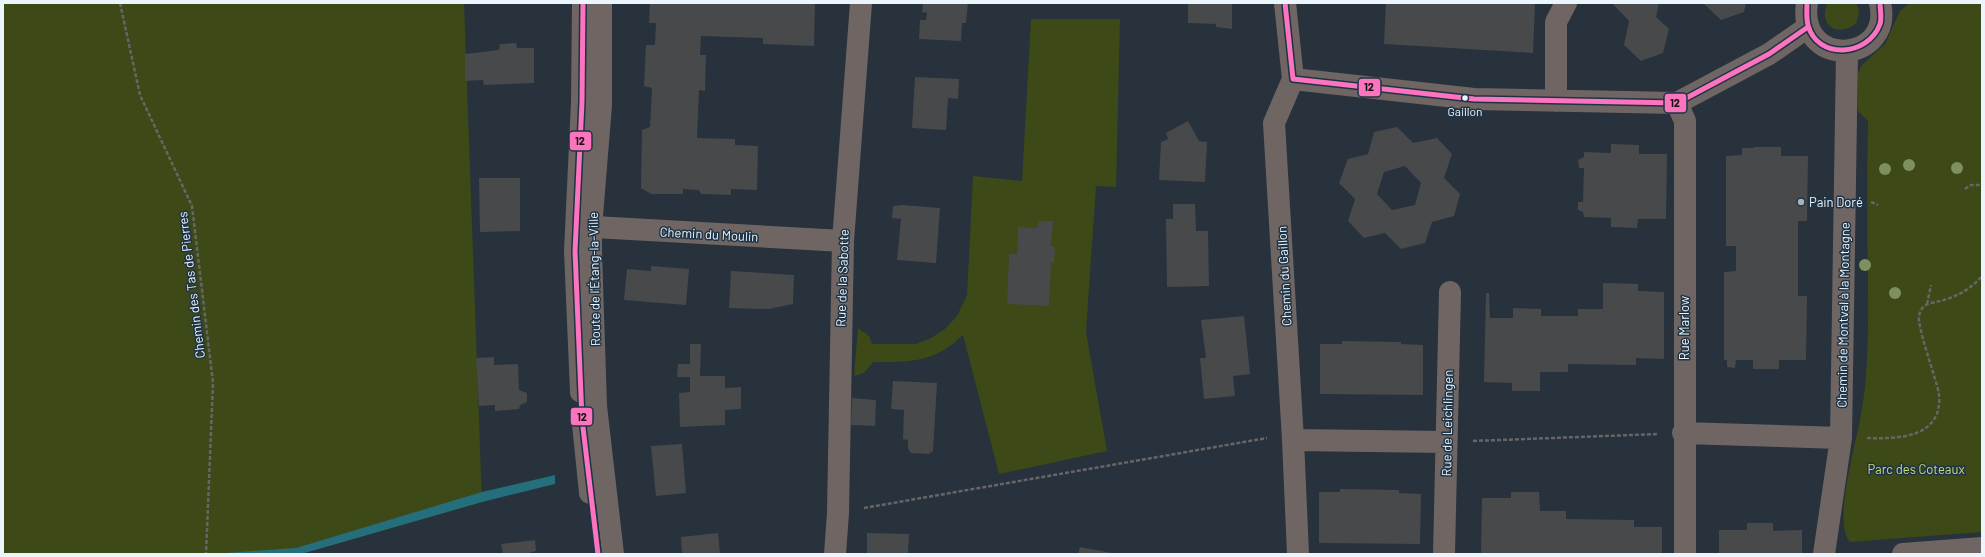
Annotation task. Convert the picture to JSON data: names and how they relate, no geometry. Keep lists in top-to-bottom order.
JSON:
{
  "streets": {
    "street": [
      "Chemin du Moulin",
      "Chemin du Gaillon",
      "Rue de la Sabotte",
      "Route de l'Étang-la-Ville",
      "Chemin de Montval à la Montagne",
      "Rue Marlow",
      "Rue de Leichlingen"
    ],
    "path": ["Chemin des Tas de Pierres"]
  },
  "crossings": [
    ["Chemin du Moulin", "Rue de la Sabotte"],
    ["Chemin du Moulin", "Route de l'Étang-la-Ville"]
  ],
  "parks": ["Parc des Coteaux"],
  "places": ["Gaillon", "Pain Doré"],
  "lines": ["transit line 12"]
}
